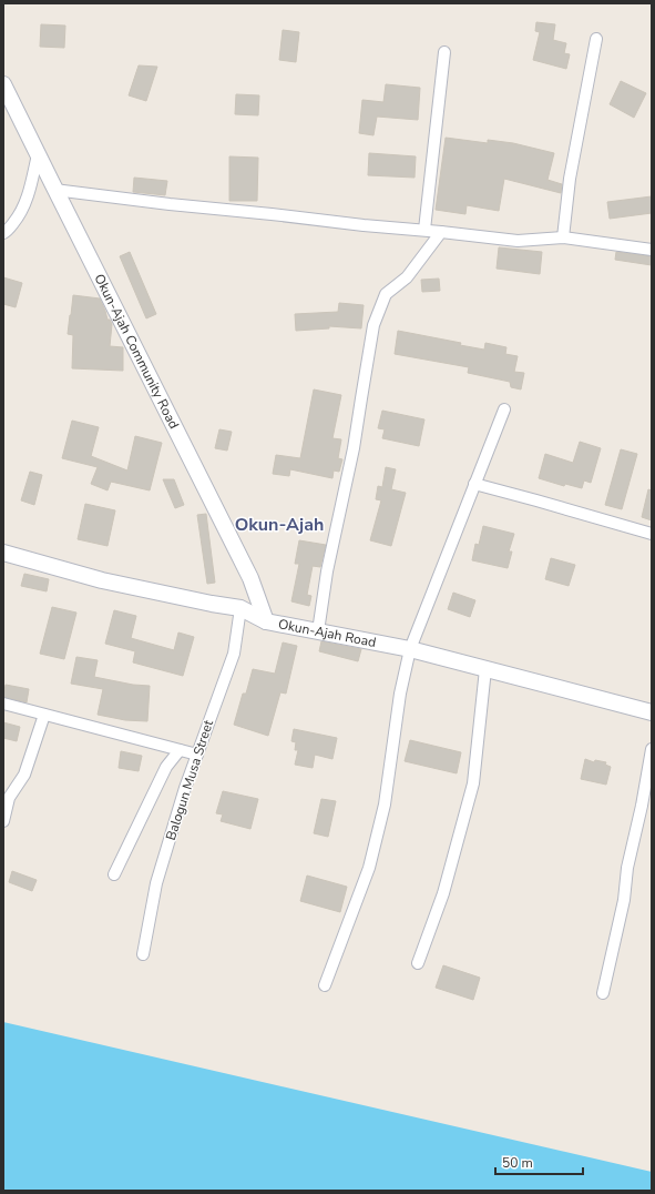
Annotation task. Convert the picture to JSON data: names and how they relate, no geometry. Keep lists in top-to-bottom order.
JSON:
{
  "streets": {
    "street": ["Okun-Ajah Community Road", "Okun-Ajah Road", "Balogun Musa Street"]
  },
  "crossings": [
    ["Okun-Ajah Community Road", "Okun-Ajah Road"],
    ["Okun-Ajah Road", "Balogun Musa Street"]
  ],
  "districts": ["Okun-Ajah"],
  "scale_bar": "50 m"
}
